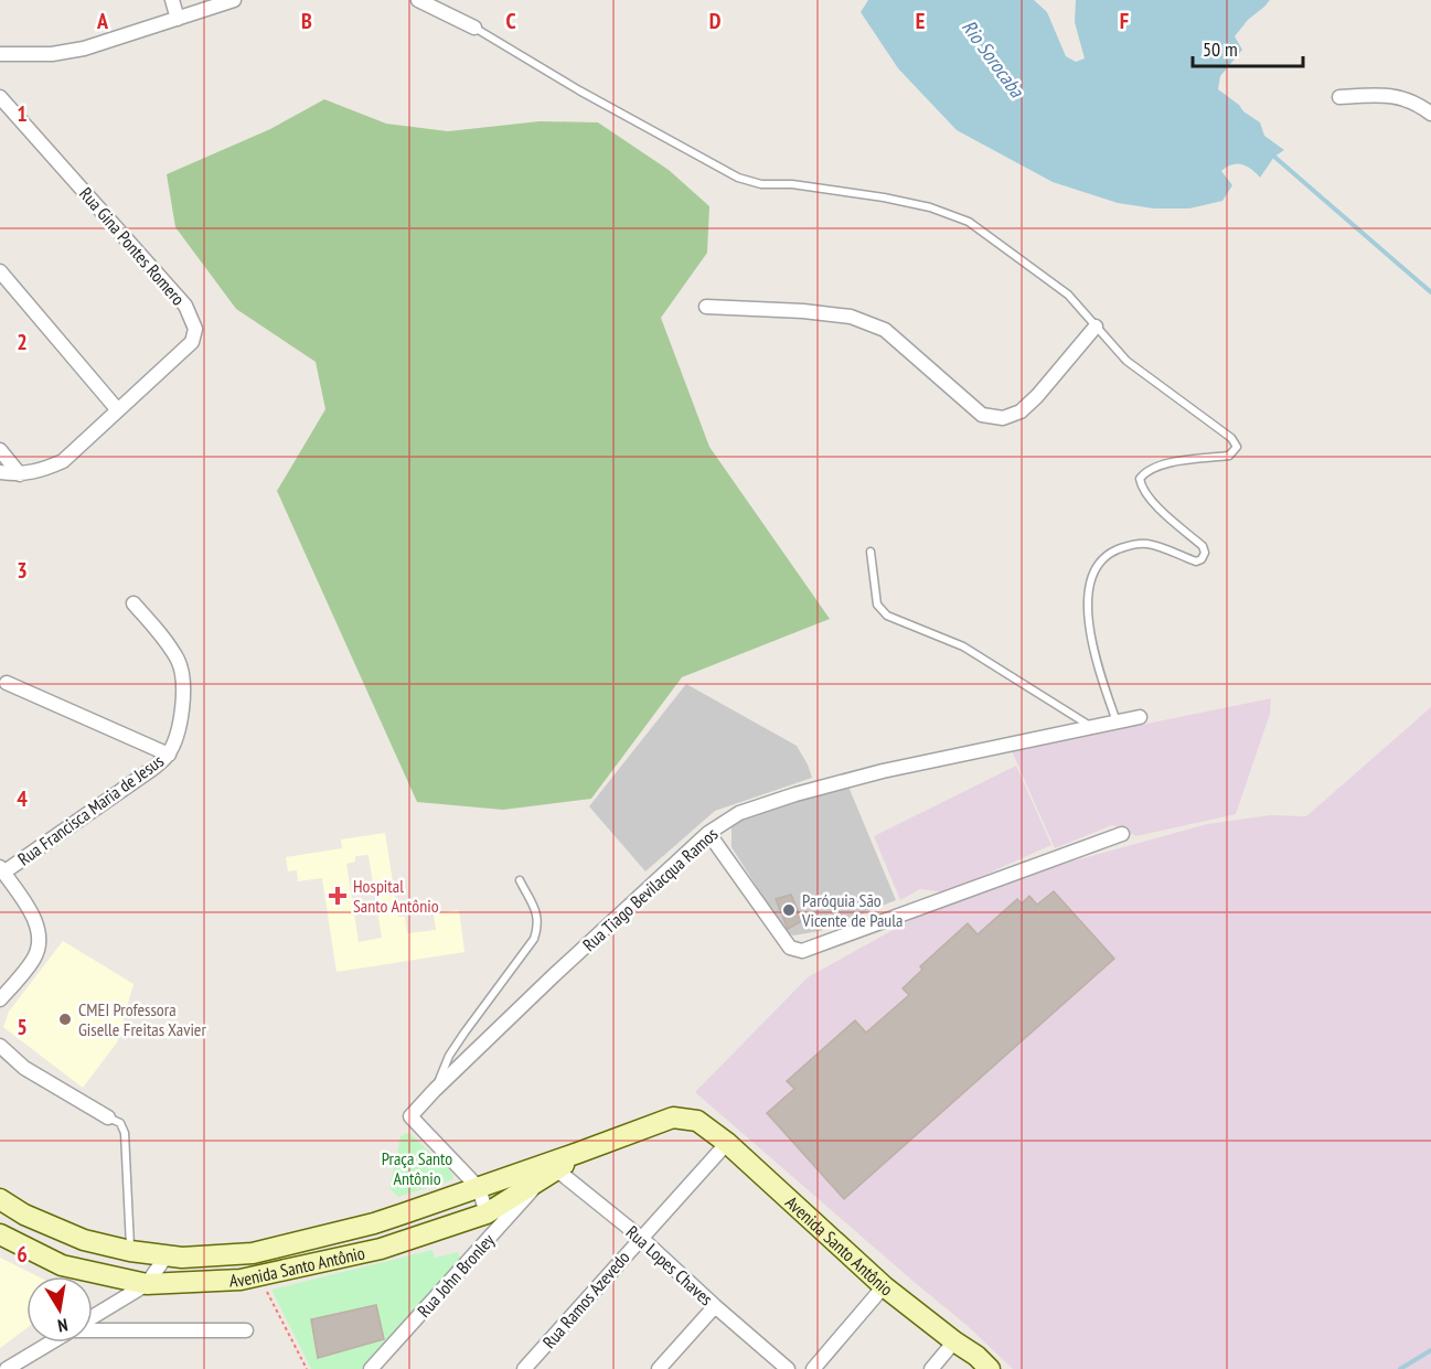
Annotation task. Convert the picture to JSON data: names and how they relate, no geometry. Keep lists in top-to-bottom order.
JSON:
{
  "streets": {
    "main road": ["Avenida Santo Antônio"],
    "street": [
      "Rua Gina Pontes Romero",
      "Rua Francisca Maria de Jesus",
      "Rua Tiago Bevilacqua Ramos",
      "Rua Lopes Chaves",
      "Rua John Bronley",
      "Rua Ramos Azevedo"
    ]
  },
  "crossings": [
    ["Rua Tiago Bevilacqua Ramos", "Avenida Santo Antônio"],
    ["Avenida Santo Antônio", "Rua Lopes Chaves"],
    ["Avenida Santo Antônio", "Rua John Bronley"],
    ["Avenida Santo Antônio", "Rua Ramos Azevedo"],
    ["Rua Lopes Chaves", "Rua Ramos Azevedo"]
  ],
  "water": ["Rio Sorocaba"],
  "parks": ["Praça Santo Antônio"],
  "places": {
    "health": ["Hospital Santo Antônio"],
    "other": ["Paróquia São Vicente de Paula", "CMEI Professora Giselle Freitas Xavier"]
  },
  "scale_bar": "50 m",
  "north": "bottom",
  "grid": {
    "columns": [
      "A",
      "B",
      "C",
      "D",
      "E",
      "F"
    ],
    "rows": [
      "1",
      "2",
      "3",
      "4",
      "5",
      "6"
    ]
  }
}
